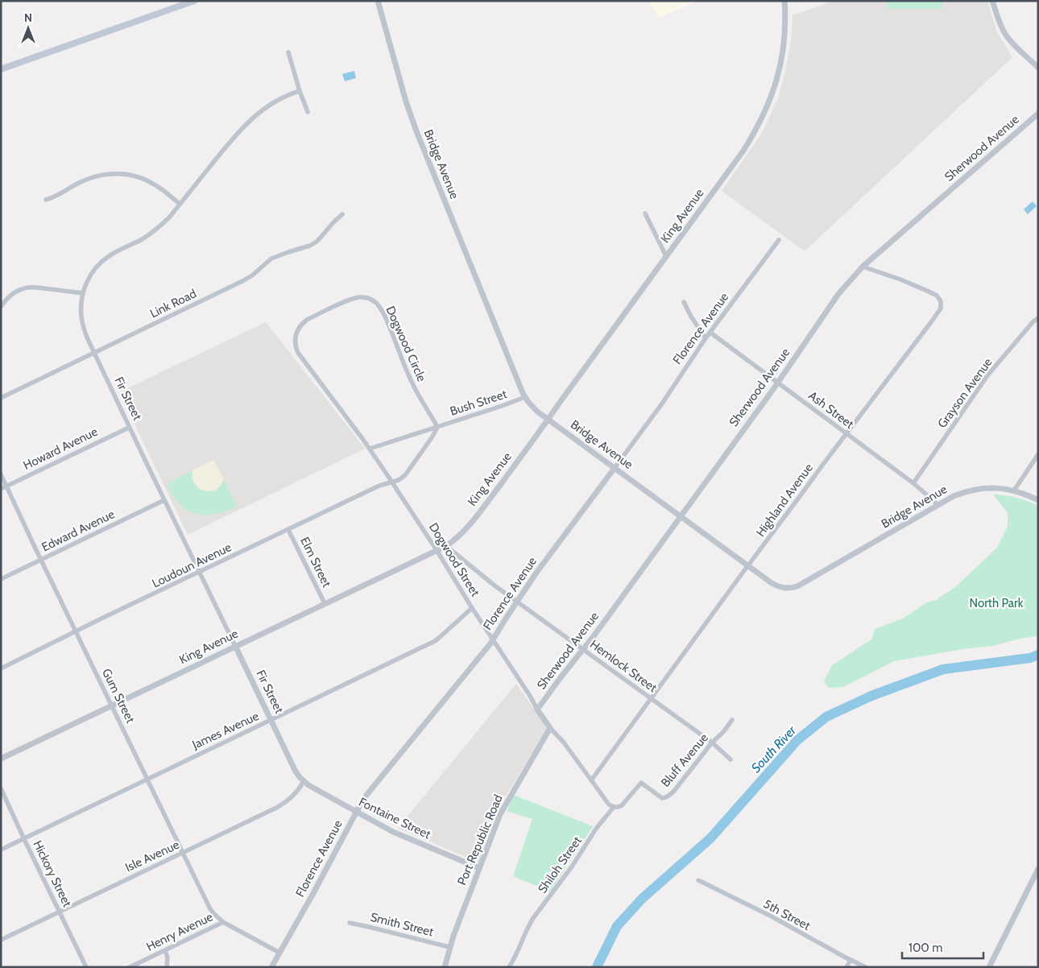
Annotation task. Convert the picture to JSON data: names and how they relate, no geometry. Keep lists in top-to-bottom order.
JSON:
{
  "streets": {
    "street": [
      "Sherwood Avenue",
      "Bridge Avenue",
      "King Avenue",
      "Link Road",
      "Florence Avenue",
      "Dogwood Circle",
      "Grayson Avenue",
      "Fir Street",
      "Bush Street",
      "Ash Street",
      "Howard Avenue",
      "Highland Avenue",
      "Edward Avenue",
      "Dogwood Street",
      "Elm Street",
      "Loudoun Avenue",
      "Hemlock Street",
      "Gum Street",
      "James Avenue",
      "Bluff Avenue",
      "Fontaine Street",
      "Port Republic Road",
      "Isle Avenue",
      "Shiloh Street",
      "Hickory Street",
      "5th Street",
      "Smith Street",
      "Henry Avenue"
    ]
  },
  "crossings": [
    ["Sherwood Avenue", "Bridge Avenue"],
    ["Sherwood Avenue", "Ash Street"],
    ["Sherwood Avenue", "Highland Avenue"],
    ["Sherwood Avenue", "Dogwood Street"],
    ["Sherwood Avenue", "Hemlock Street"],
    ["Bridge Avenue", "King Avenue"],
    ["Bridge Avenue", "Florence Avenue"],
    ["Bridge Avenue", "Bush Street"],
    ["Bridge Avenue", "Ash Street"],
    ["Bridge Avenue", "Highland Avenue"],
    ["King Avenue", "Fir Street"],
    ["King Avenue", "Dogwood Street"],
    ["King Avenue", "Elm Street"],
    ["King Avenue", "Hemlock Street"],
    ["King Avenue", "Gum Street"],
    ["Link Road", "Fir Street"],
    ["Florence Avenue", "Ash Street"],
    ["Florence Avenue", "Dogwood Street"],
    ["Florence Avenue", "Hemlock Street"],
    ["Florence Avenue", "Fontaine Street"],
    ["Florence Avenue", "Henry Avenue"],
    ["Dogwood Circle", "Bush Street"],
    ["Dogwood Circle", "Dogwood Street"],
    ["Grayson Avenue", "Ash Street"],
    ["Fir Street", "Howard Avenue"],
    ["Fir Street", "Edward Avenue"],
    ["Fir Street", "Loudoun Avenue"],
    ["Fir Street", "James Avenue"],
    ["Fir Street", "Fontaine Street"],
    ["Fir Street", "Isle Avenue"],
    ["Bush Street", "Dogwood Street"],
    ["Bush Street", "Loudoun Avenue"],
    ["Ash Street", "Highland Avenue"],
    ["Howard Avenue", "Gum Street"],
    ["Highland Avenue", "Dogwood Street"],
    ["Highland Avenue", "Hemlock Street"],
    ["Edward Avenue", "Gum Street"],
    ["Dogwood Street", "Loudoun Avenue"],
    ["Dogwood Street", "James Avenue"],
    ["Dogwood Street", "Port Republic Road"],
    ["Elm Street", "Loudoun Avenue"],
    ["Loudoun Avenue", "Gum Street"],
    ["Hemlock Street", "Bluff Avenue"],
    ["Gum Street", "James Avenue"],
    ["Gum Street", "Isle Avenue"],
    ["Gum Street", "Henry Avenue"],
    ["James Avenue", "Hickory Street"],
    ["Bluff Avenue", "Shiloh Street"],
    ["Fontaine Street", "Port Republic Road"],
    ["Fontaine Street", "Isle Avenue"],
    ["Port Republic Road", "Smith Street"],
    ["Isle Avenue", "Hickory Street"]
  ],
  "water": ["South River"],
  "parks": ["North Park"],
  "scale_bar": "100 m",
  "north": "top"
}
